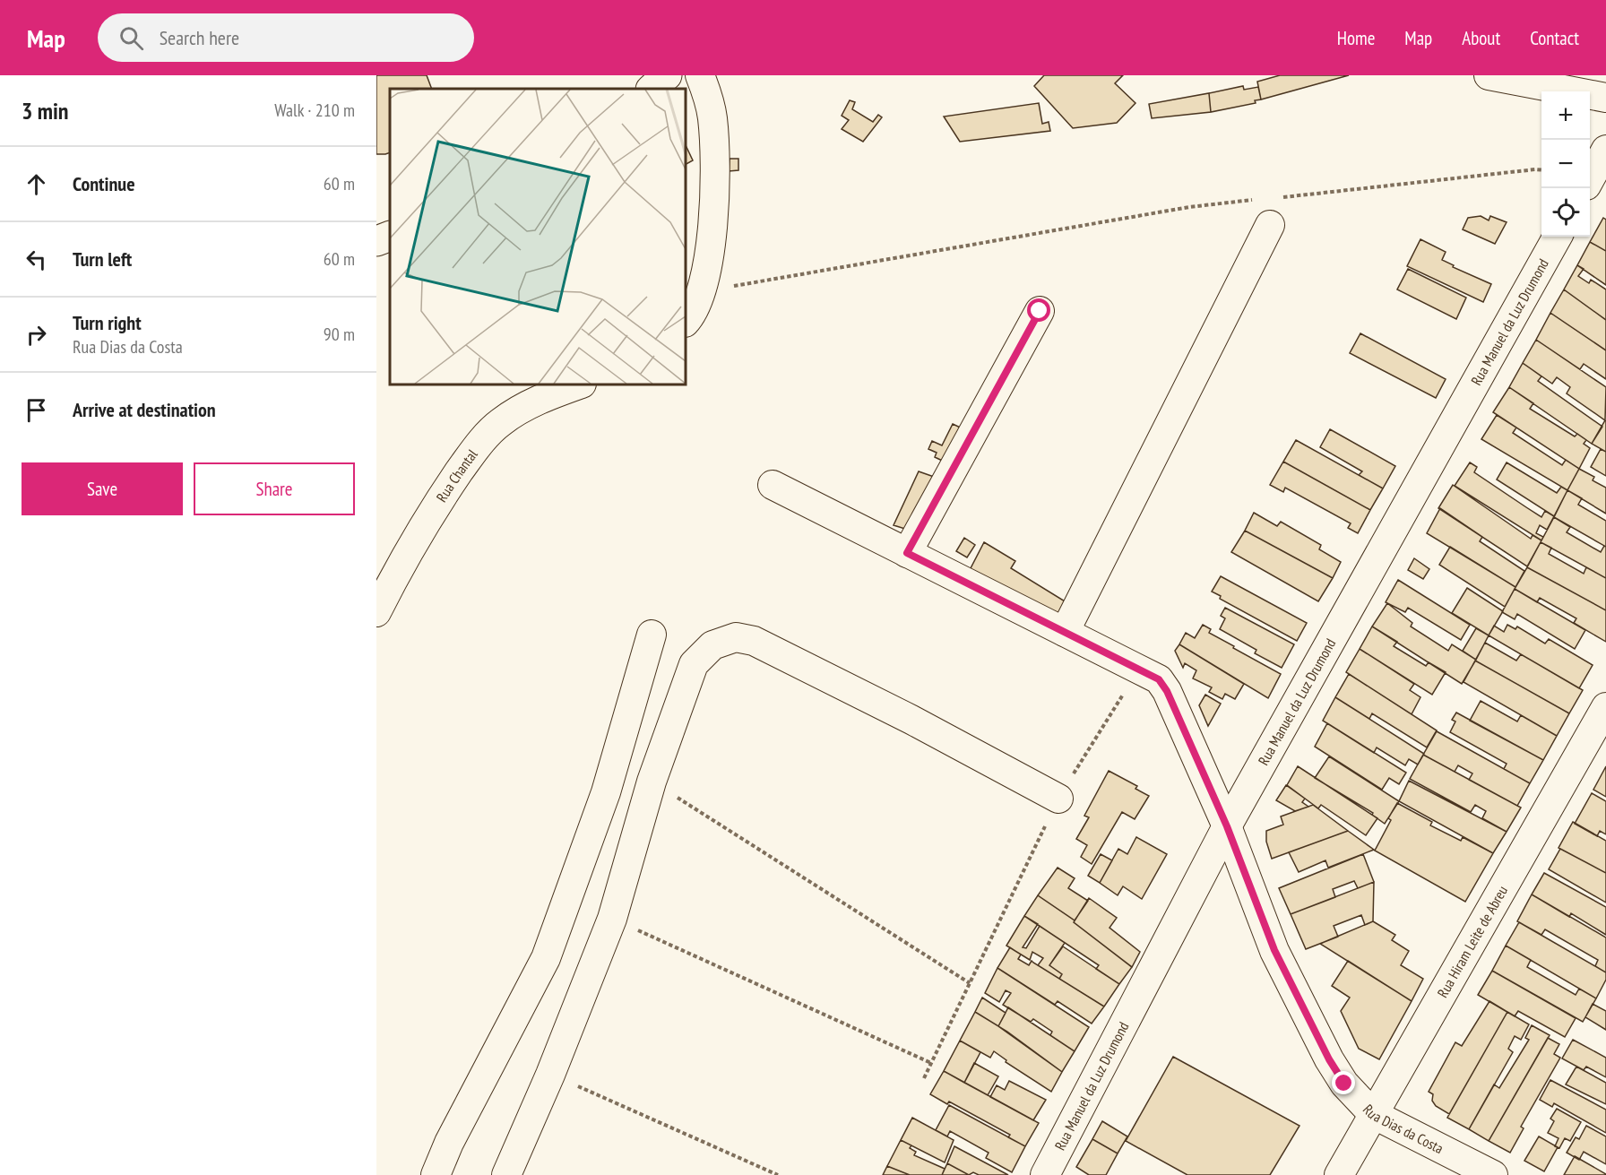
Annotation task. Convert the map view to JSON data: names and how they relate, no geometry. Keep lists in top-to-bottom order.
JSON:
{
  "streets": {
    "street": [
      "Rua Manuel da Luz Drumond",
      "Rua Chantal",
      "Rua Hiram Leite de Abreu",
      "Rua Dias da Costa"
    ]
  },
  "crossings": [
    ["Rua Manuel da Luz Drumond", "Rua Dias da Costa"],
    ["Rua Hiram Leite de Abreu", "Rua Dias da Costa"]
  ],
  "page": {
    "header": "Map",
    "search": "Search here",
    "nav": [
      "Home",
      "Map",
      "About",
      "Contact"
    ],
    "heading": ["3 min", "Walk · 210 m"],
    "map_buttons": ["+", "−"],
    "list": [
      ["Continue", "60 m"],
      ["Turn left", "60 m"],
      ["Turn right", "Rua Dias da Costa", "90 m"],
      "Arrive at destination"
    ],
    "buttons": ["Save", "Share"]
  }
}
